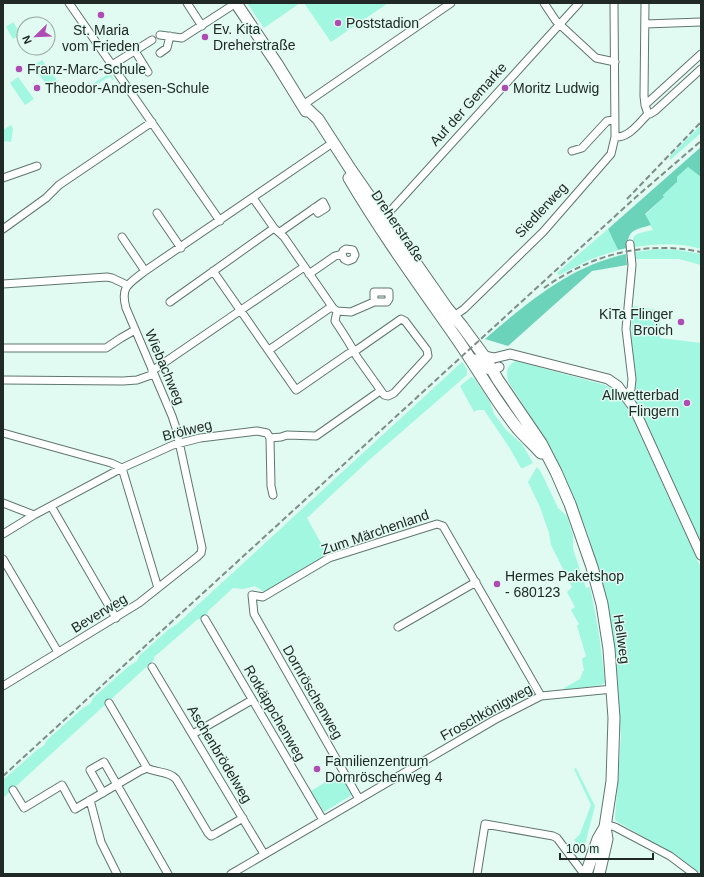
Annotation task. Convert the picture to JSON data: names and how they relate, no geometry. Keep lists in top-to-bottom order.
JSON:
{
  "streets": {
    "main road": ["Dreherstraße", "Hellweg"],
    "street": [
      "Auf der Gemarke",
      "Siedlerweg",
      "Wiebachweg",
      "Brölweg",
      "Zum Märchenland",
      "Beverweg",
      "Dornröschenweg",
      "Froschkönigweg",
      "Rotkäppchenweg",
      "Aschenbrödelweg"
    ]
  },
  "crossings": [
    ["Auf der Gemarke", "Dreherstraße"],
    ["Siedlerweg", "Dreherstraße"],
    ["Siedlerweg", "Hellweg"],
    ["Dreherstraße", "Hellweg"],
    ["Wiebachweg", "Brölweg"],
    ["Wiebachweg", "Beverweg"],
    ["Zum Märchenland", "Dornröschenweg"],
    ["Hellweg", "Froschkönigweg"],
    ["Dornröschenweg", "Froschkönigweg"],
    ["Froschkönigweg", "Rotkäppchenweg"],
    ["Froschkönigweg", "Aschenbrödelweg"]
  ],
  "places": [
    "St. Maria vom Frieden",
    "Poststadion",
    "Ev. Kita Dreherstraße",
    "Franz-Marc-Schule",
    "Theodor-Andresen-Schule",
    "Moritz Ludwig",
    "KiTa Flinger Broich",
    "Allwetterbad Flingern",
    "Hermes Paketshop - 680123",
    "Familienzentrum Dornröschenweg 4"
  ],
  "scale_bar": "100 m",
  "north": "bottom left"
}
